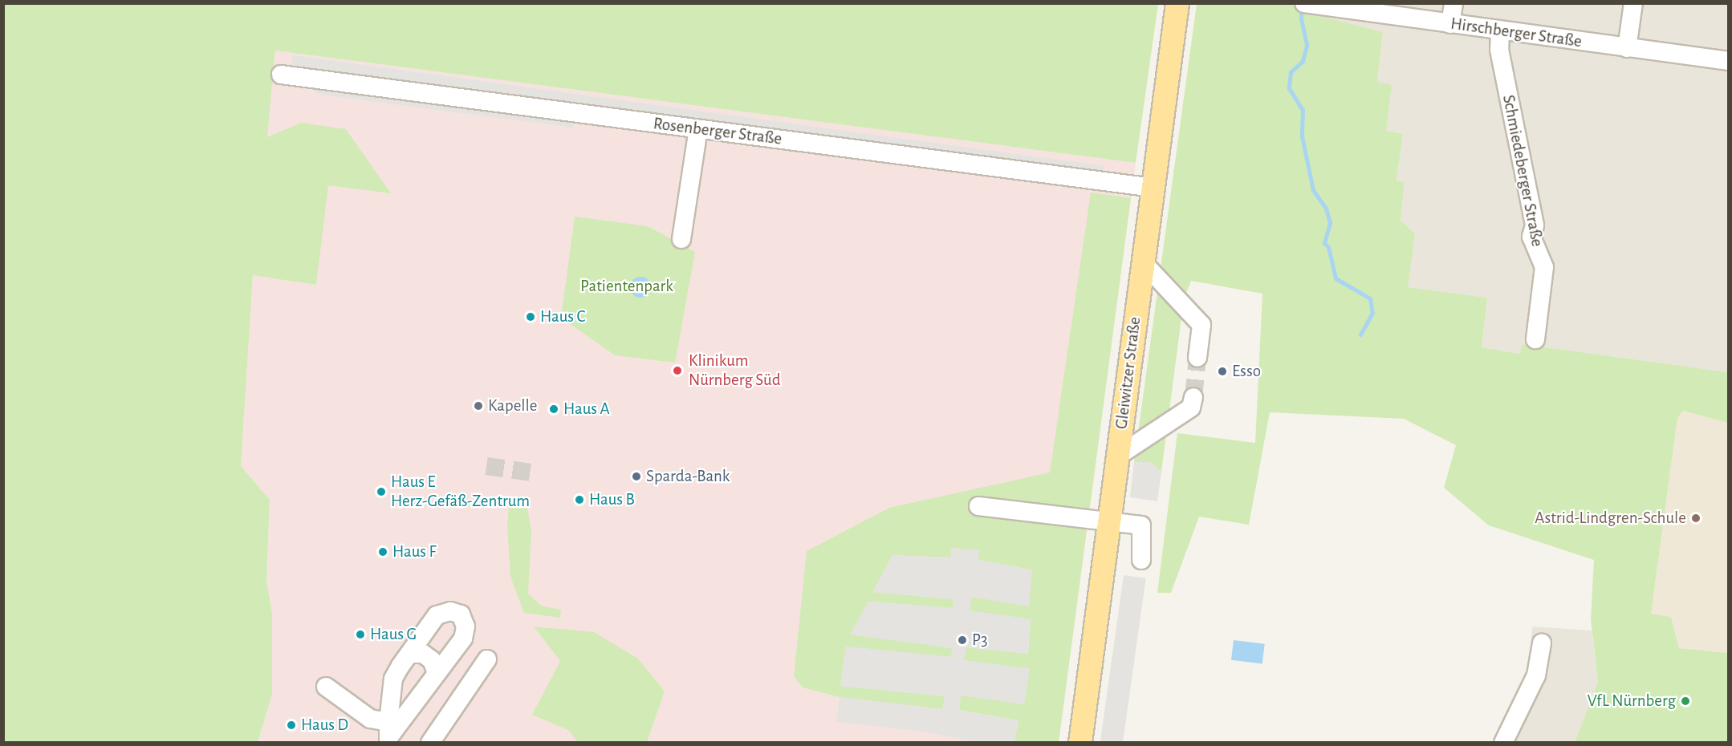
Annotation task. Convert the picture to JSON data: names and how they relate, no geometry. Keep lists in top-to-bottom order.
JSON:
{
  "streets": {
    "main road": ["Gleiwitzer Straße"],
    "street": ["Hirschberger Straße", "Rosenberger Straße", "Schmiedeberger Straße"]
  },
  "crossings": [
    ["Hirschberger Straße", "Schmiedeberger Straße"],
    ["Rosenberger Straße", "Gleiwitzer Straße"]
  ],
  "parks": ["Patientenpark"],
  "places": [
    "Haus C",
    "Klinikum Nürnberg Süd",
    "Esso",
    "Kapelle",
    "Haus A",
    "Sparda-Bank",
    "Haus E Herz-Gefäß-Zentrum",
    "Haus B",
    "Astrid-Lindgren-Schule",
    "Haus F",
    "Haus G",
    "P3",
    "VfL Nürnberg",
    "Haus D"
  ]
}
